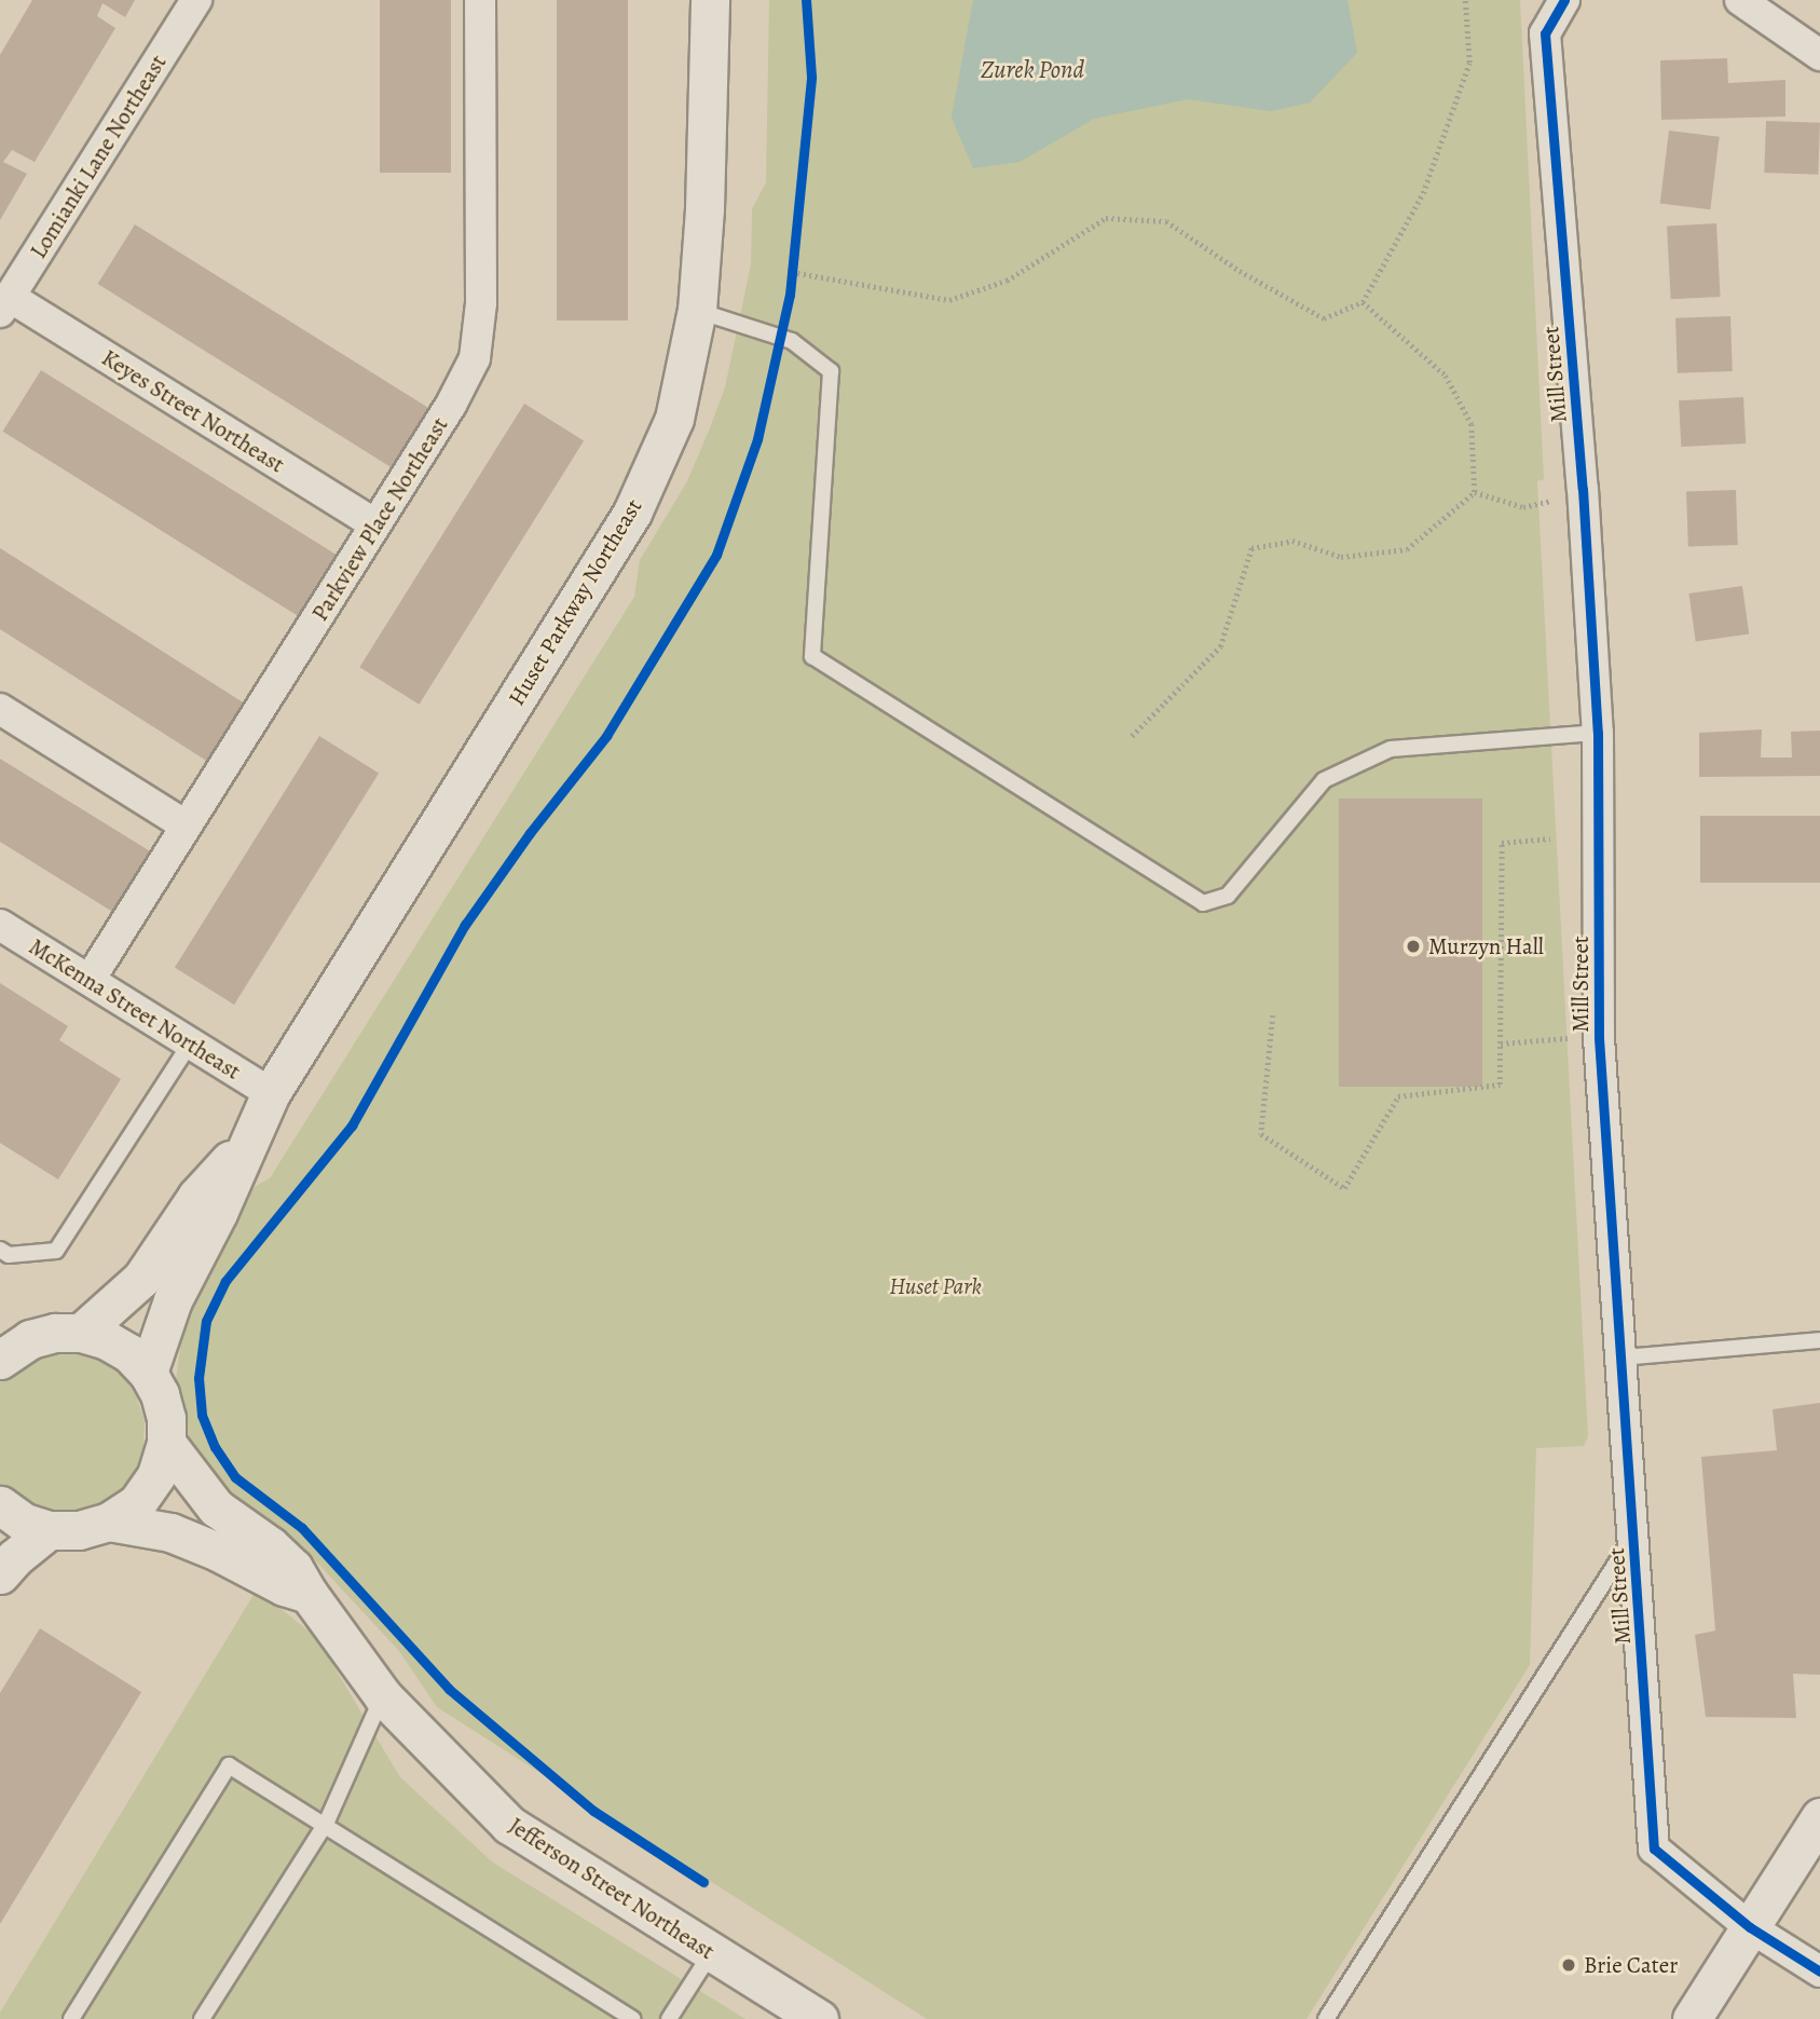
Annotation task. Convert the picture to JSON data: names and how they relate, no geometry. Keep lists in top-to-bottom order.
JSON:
{
  "streets": {
    "street": [
      "Lomianki Lane Northeast",
      "Mill Street",
      "Keyes Street Northeast",
      "Parkview Place Northeast",
      "Huset Parkway Northeast",
      "McKenna Street Northeast",
      "Jefferson Street Northeast"
    ]
  },
  "crossings": [
    ["Lomianki Lane Northeast", "Keyes Street Northeast"],
    ["Keyes Street Northeast", "Parkview Place Northeast"],
    ["Parkview Place Northeast", "McKenna Street Northeast"],
    ["Huset Parkway Northeast", "McKenna Street Northeast"]
  ],
  "water": ["Zurek Pond"],
  "parks": ["Huset Park"],
  "places": ["Murzyn Hall", "Brie Cater"]
}
